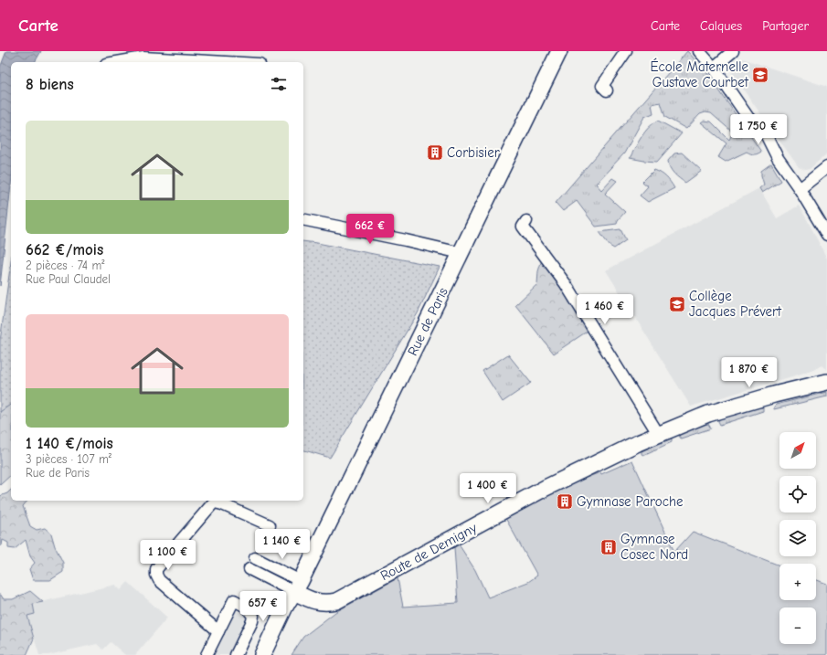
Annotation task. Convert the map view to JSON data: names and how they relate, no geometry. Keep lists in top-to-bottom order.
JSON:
{
  "streets": {
    "main road": ["Rue de Paris", "Route de Demigny"]
  },
  "crossings": [
    ["Rue de Paris", "Route de Demigny"]
  ],
  "places": {
    "school or university": ["École Maternelle Gustave Courbet", "Collège Jacques Prévert"],
    "building": ["Corbisier", "Gymnase Paroche", "Gymnase Cosec Nord"]
  },
  "north": "top right",
  "page": {
    "header": "Carte",
    "nav": ["Carte", "Calques", "Partager"],
    "heading": "8 biens",
    "list": [
      {
        "name": "662 €/mois",
        "note": "2 pièces · 74 m² · Rue Paul Claudel"
      },
      {
        "name": "1 140 €/mois",
        "note": "3 pièces · 107 m² · Rue de Paris"
      }
    ],
    "price": [
      "1 750 €",
      "662 €",
      "1 460 €",
      "1 870 €",
      "1 400 €",
      "1 140 €",
      "1 100 €",
      "657 €"
    ],
    "map_buttons": ["+", "−"]
  }
}
